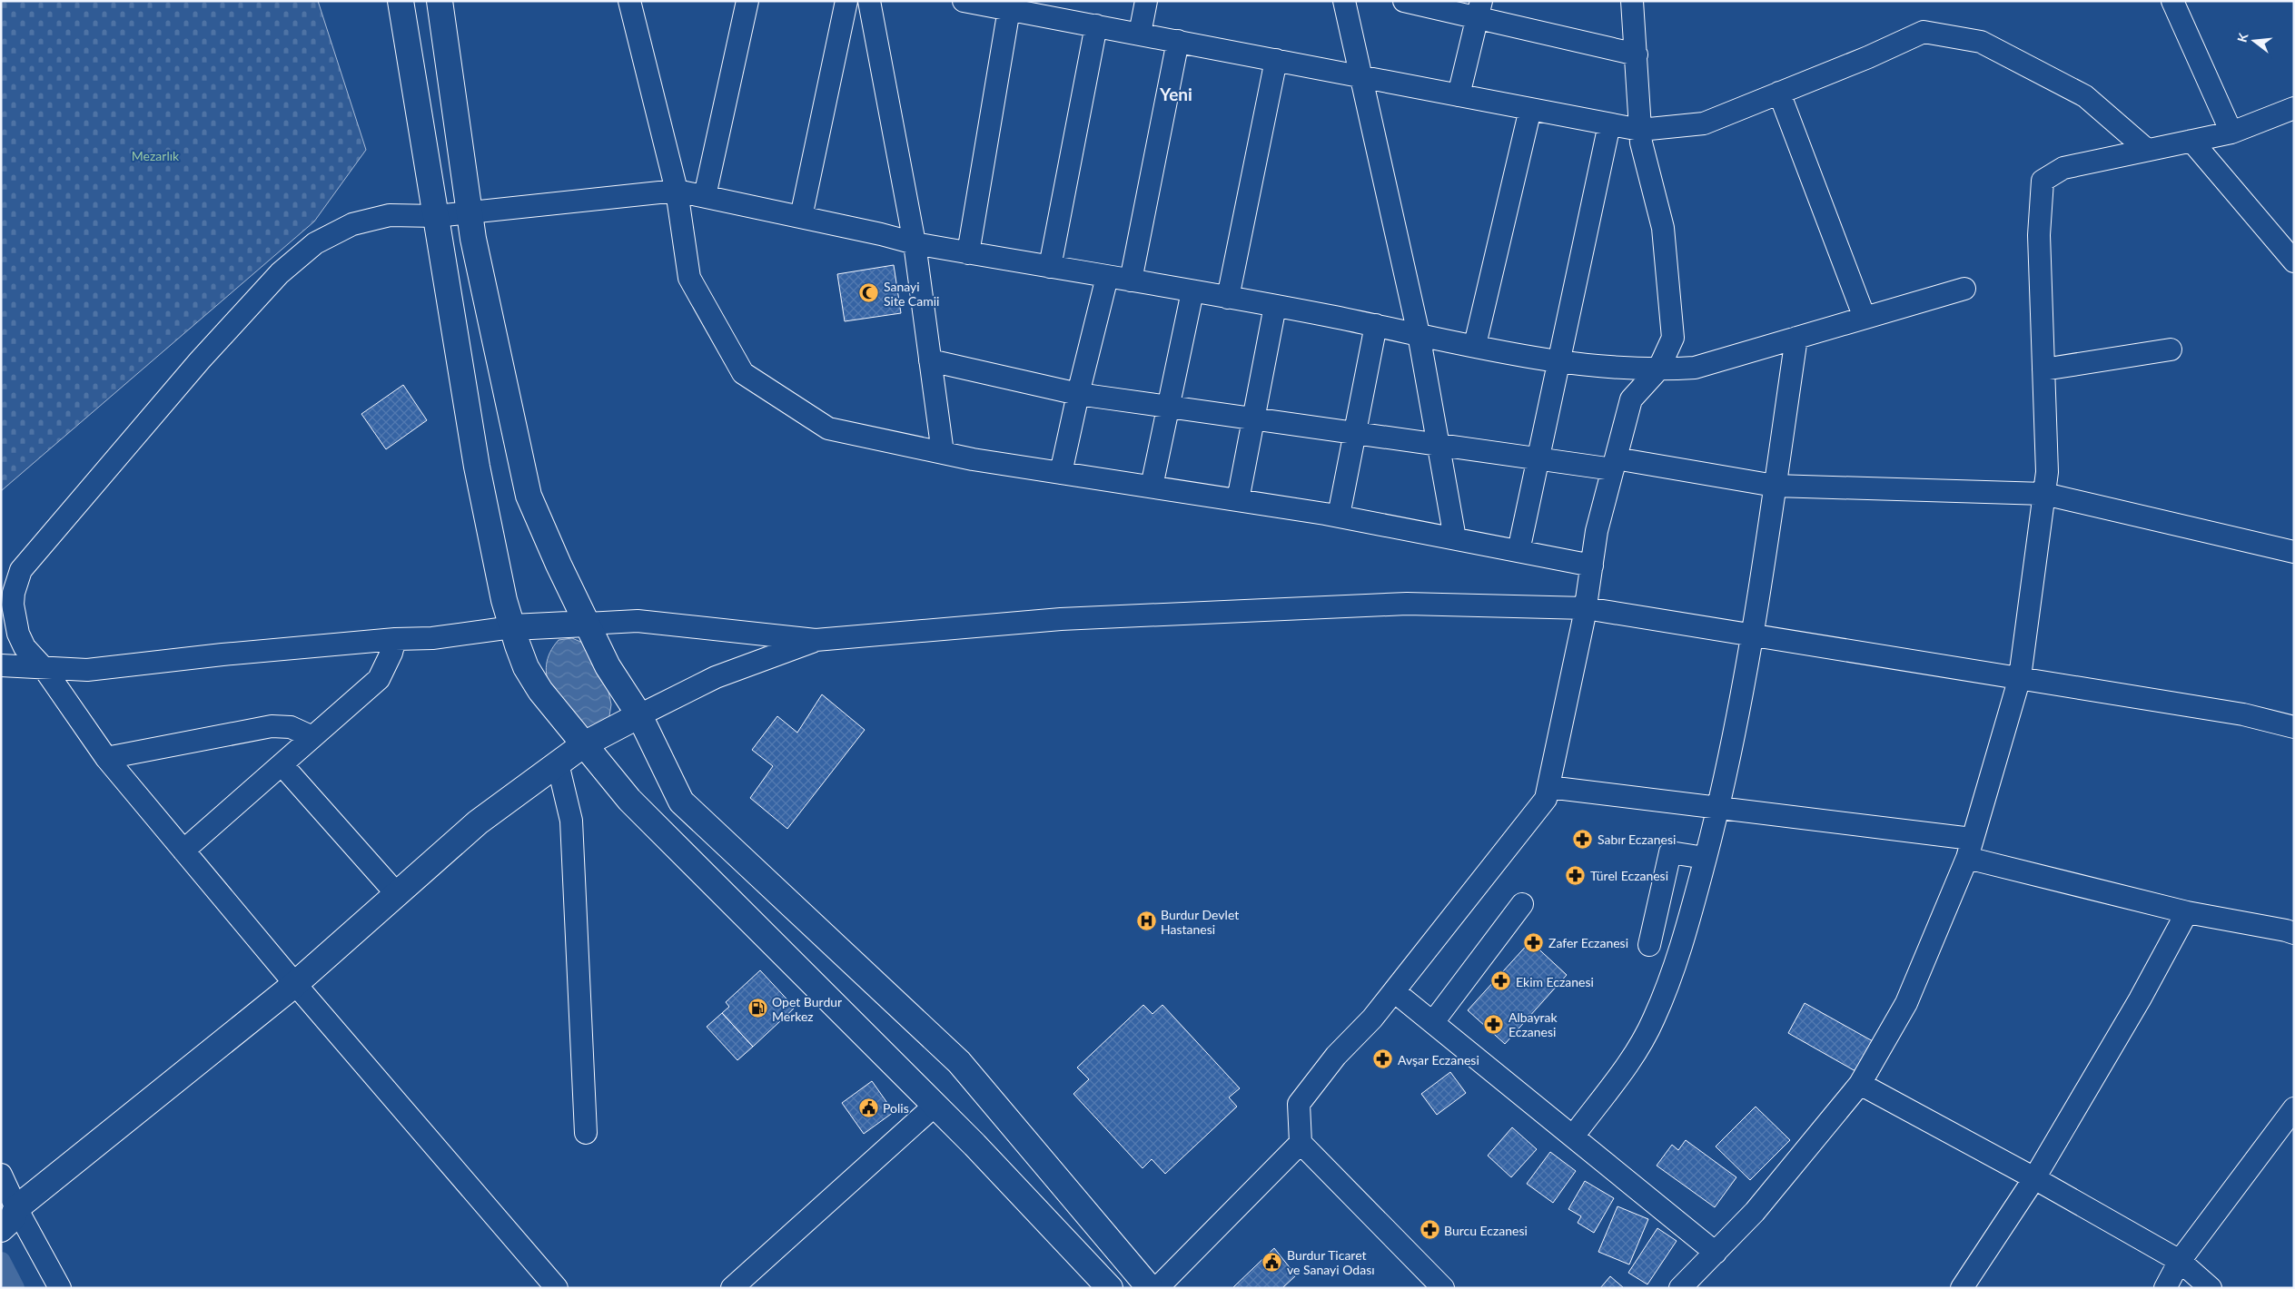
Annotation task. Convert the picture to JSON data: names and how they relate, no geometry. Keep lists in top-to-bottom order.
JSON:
{
  "districts": ["Yeni"],
  "parks": ["Mezarlık"],
  "places": {
    "mosque": ["Sanayi Site Camii"],
    "pharmacy": [
      "Sabır Eczanesi",
      "Türel Eczanesi",
      "Zafer Eczanesi",
      "Ekim Eczanesi",
      "Albayrak Eczanesi",
      "Avşar Eczanesi",
      "Burcu Eczanesi"
    ],
    "hospital": ["Burdur Devlet Hastanesi"],
    "fuel station": ["Opet Burdur Merkez"],
    "public building": ["Polis", "Burdur Ticaret ve Sanayi Odası"]
  },
  "north": "left"
}
